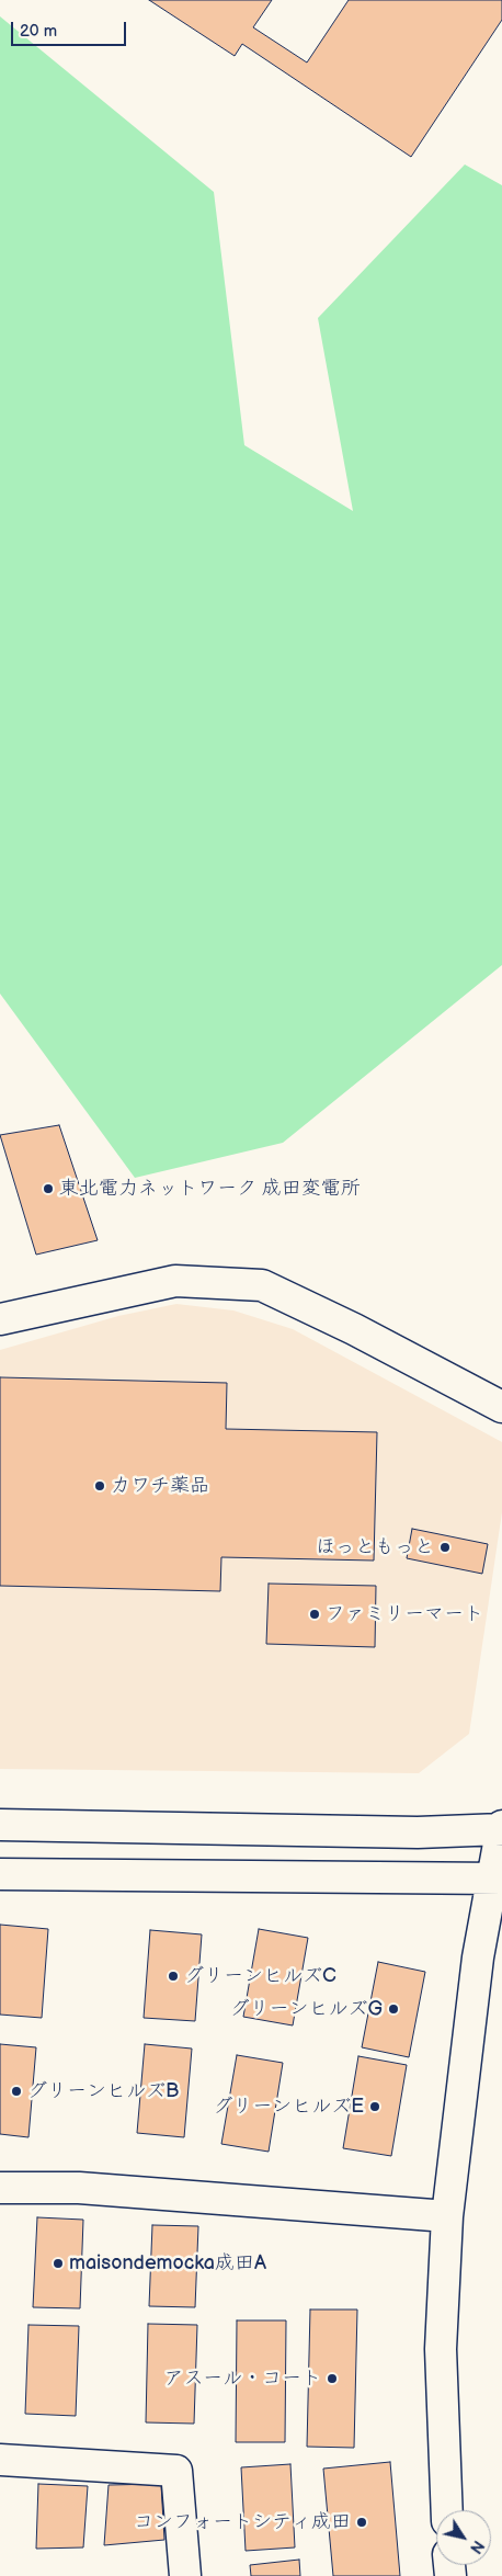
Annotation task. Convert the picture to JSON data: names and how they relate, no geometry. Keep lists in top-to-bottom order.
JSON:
{
  "places": [
    "東北電力ネットワーク 成田変電所",
    "カワチ薬品",
    "ほっともっと",
    "ファミリーマート",
    "グリーンヒルズC",
    "グリーンヒルズG",
    "グリーンヒルズB",
    "グリーンヒルズE",
    "maisondemocka成田A",
    "アスール・コート",
    "コンフォートシティ成田"
  ],
  "scale_bar": "20 m",
  "north": "bottom right"
}
